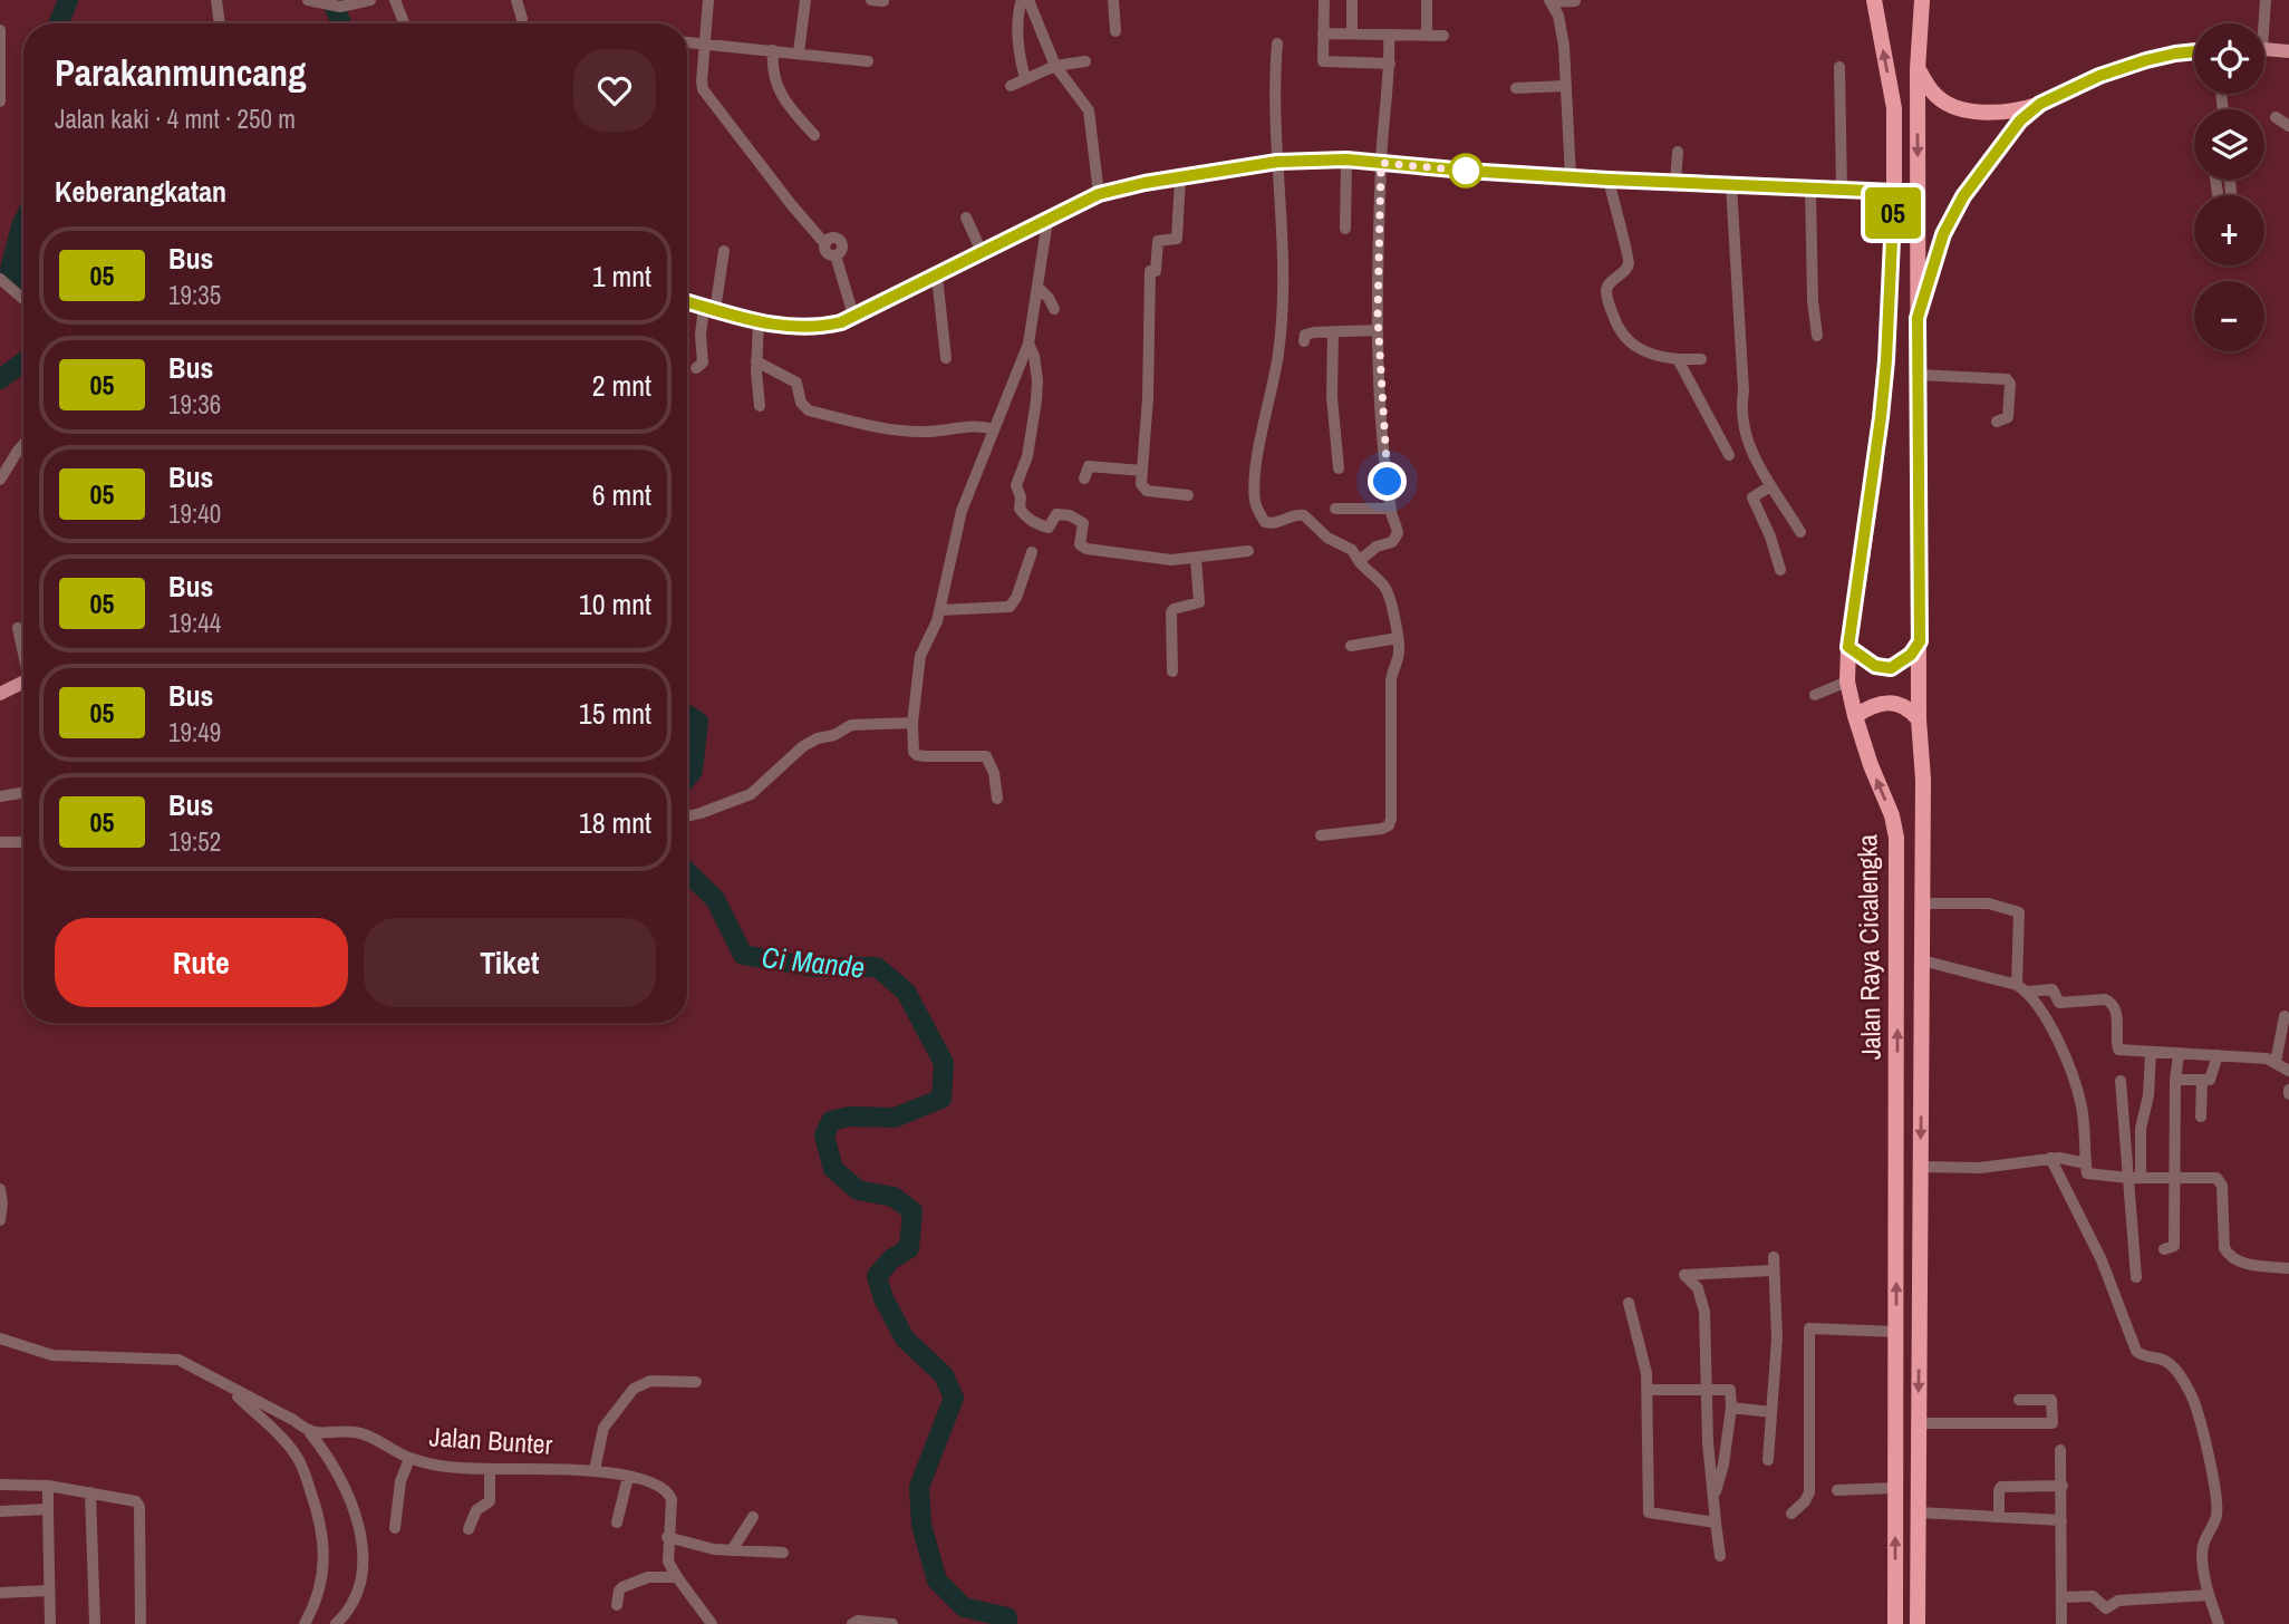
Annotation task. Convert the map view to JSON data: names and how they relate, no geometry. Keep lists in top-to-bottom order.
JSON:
{
  "streets": {
    "highway": ["Jalan Raya Cicalengka"],
    "street": ["Jalan Bunter"]
  },
  "water": ["Ci Mande"],
  "lines": ["bus line 05"],
  "page": {
    "on_map": "05",
    "map_buttons": ["+", "−"],
    "heading": [
      ["Parakanmuncang", "Jalan kaki · 4 mnt · 250 m"],
      "Keberangkatan"
    ],
    "list": [
      {
        "mark": "05",
        "name": "Bus",
        "note": "19:35",
        "value": "1 mnt"
      },
      {
        "mark": "05",
        "name": "Bus",
        "note": "19:36",
        "value": "2 mnt"
      },
      {
        "mark": "05",
        "name": "Bus",
        "note": "19:40",
        "value": "6 mnt"
      },
      {
        "mark": "05",
        "name": "Bus",
        "note": "19:44",
        "value": "10 mnt"
      },
      {
        "mark": "05",
        "name": "Bus",
        "note": "19:49",
        "value": "15 mnt"
      },
      {
        "mark": "05",
        "name": "Bus",
        "note": "19:52",
        "value": "18 mnt"
      }
    ],
    "buttons": ["Rute", "Tiket"]
  }
}
